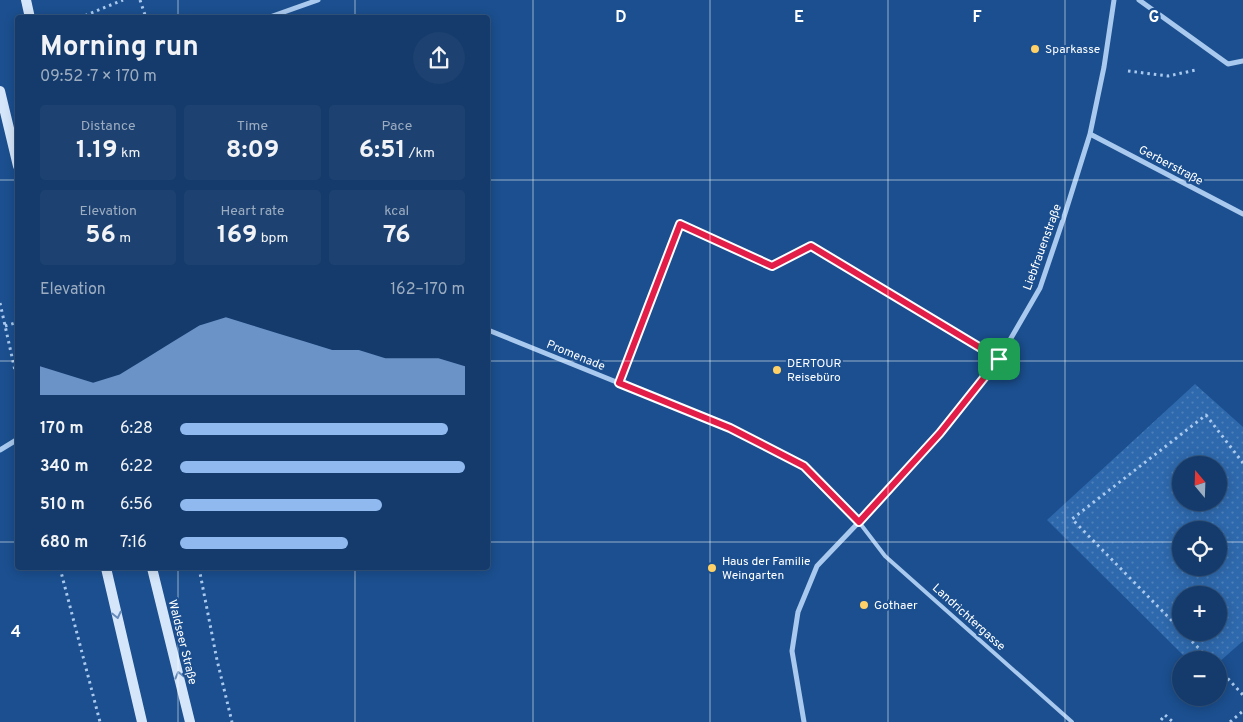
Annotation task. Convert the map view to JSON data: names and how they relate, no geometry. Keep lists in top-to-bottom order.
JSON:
{
  "streets": {
    "main road": ["Waldseer Straße"],
    "street": ["Gerberstraße", "Liebfrauenstraße", "Promenade"],
    "lane": ["Landrichtergasse"]
  },
  "crossings": [
    ["Gerberstraße", "Liebfrauenstraße"],
    ["Liebfrauenstraße", "Promenade"],
    ["Liebfrauenstraße", "Landrichtergasse"],
    ["Promenade", "Landrichtergasse"]
  ],
  "places": [
    "Sparkasse",
    "DERTOUR Reisebüro",
    "Haus der Familie Weingarten",
    "Gothaer"
  ],
  "north": "top",
  "page": {
    "heading": ["Morning run", "09:52 · 7 × 170 m"],
    "stats": [
      ["Distance", "1.19 km"],
      ["Time", "8:09"],
      ["Pace", "6:51 /km"],
      ["Elevation", "56 m"],
      ["Heart rate", "169 bpm"],
      ["kcal", "76"]
    ],
    "chart": ["Elevation", "162–170 m"],
    "list": [
      {
        "name": "170 m",
        "note": "6:28"
      },
      {
        "name": "340 m",
        "note": "6:22"
      },
      {
        "name": "510 m",
        "note": "6:56"
      },
      {
        "name": "680 m",
        "note": "7:16"
      }
    ],
    "map_buttons": ["+", "−"]
  },
  "grid": {
    "columns": [
      "D",
      "E",
      "F",
      "G"
    ],
    "rows": ["4"]
  }
}
